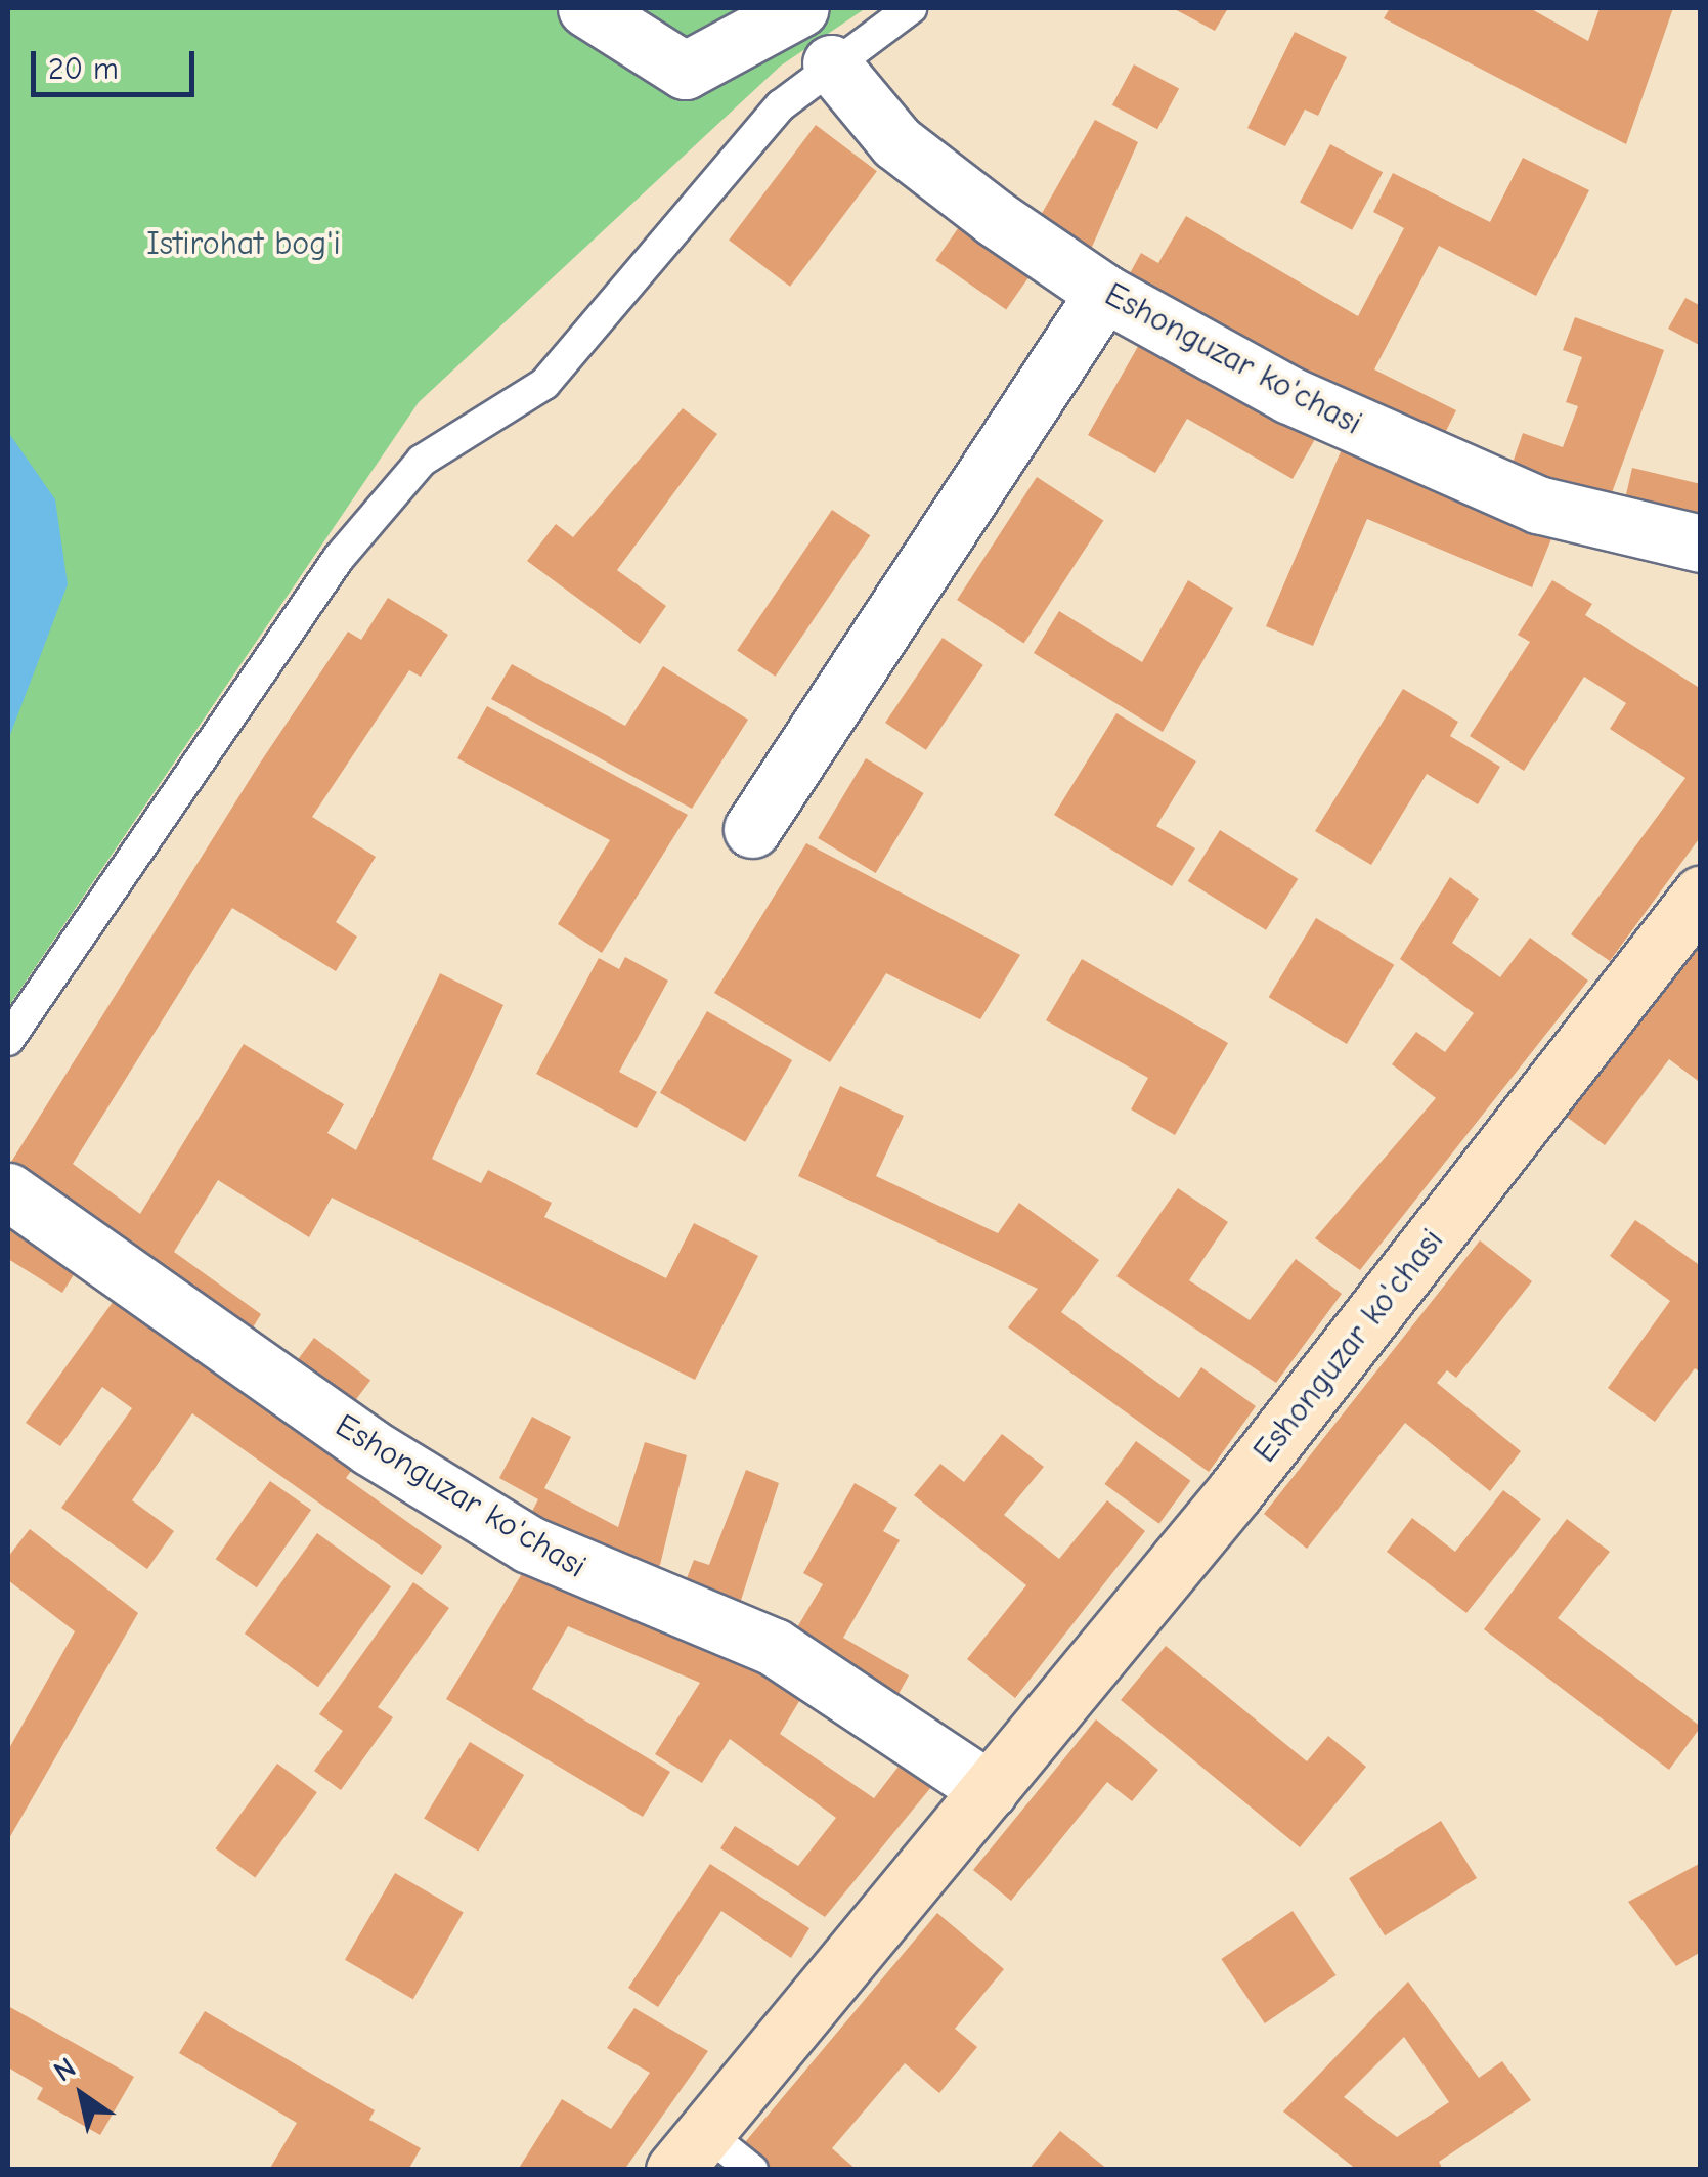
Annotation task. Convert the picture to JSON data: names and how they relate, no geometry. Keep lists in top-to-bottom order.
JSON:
{
  "streets": {
    "street": ["Eshonguzar ko'chasi"]
  },
  "parks": ["Istirohat bog'i"],
  "scale_bar": "20 m",
  "north": "top left"
}
